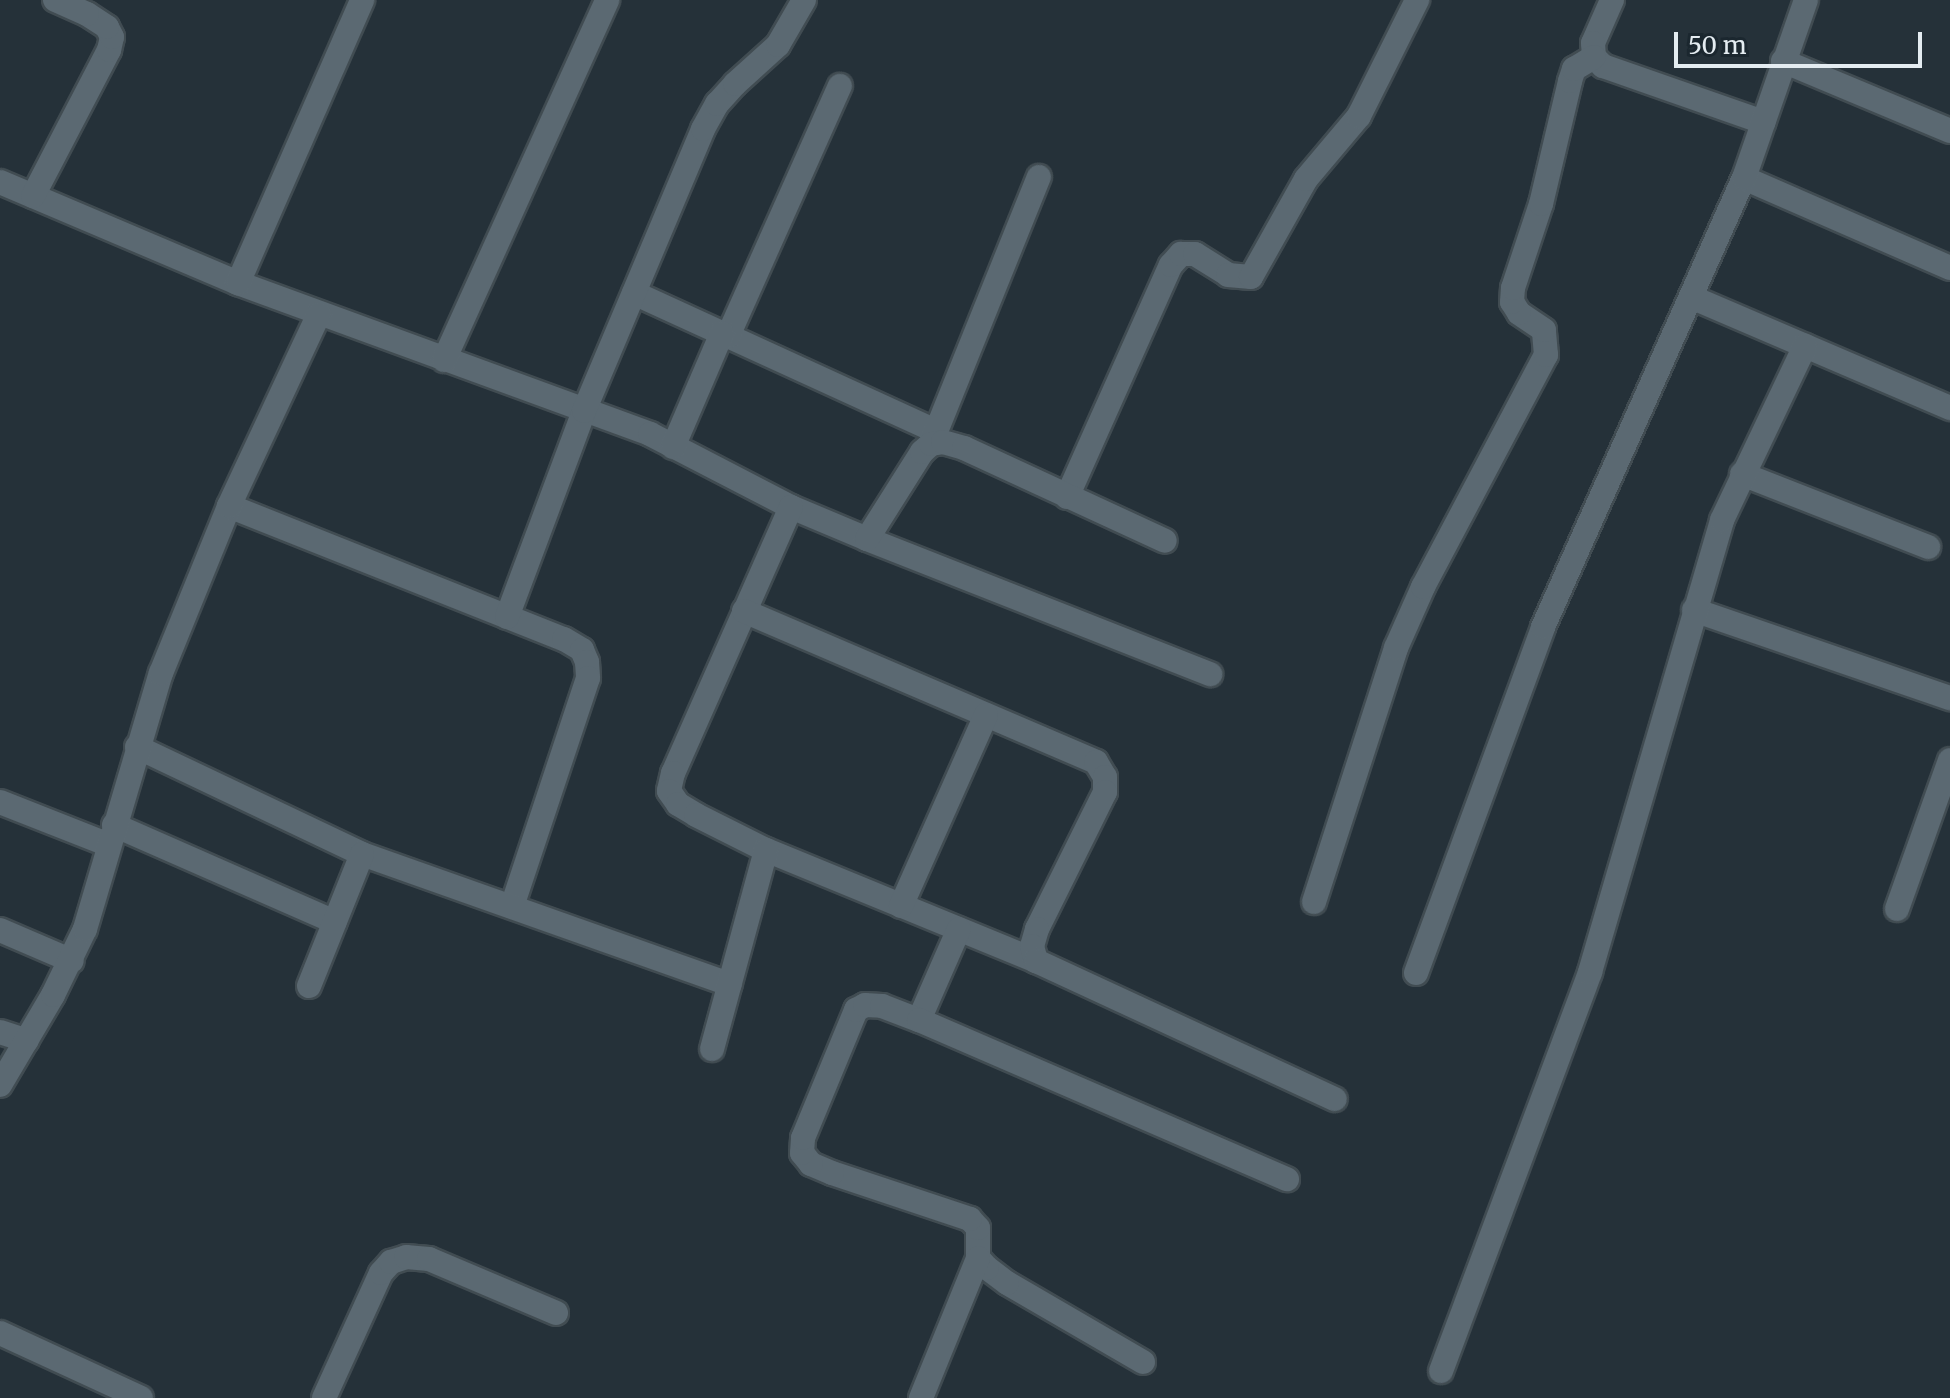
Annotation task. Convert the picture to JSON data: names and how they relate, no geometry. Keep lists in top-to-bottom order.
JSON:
{
  "scale_bar": "50 m"
}
